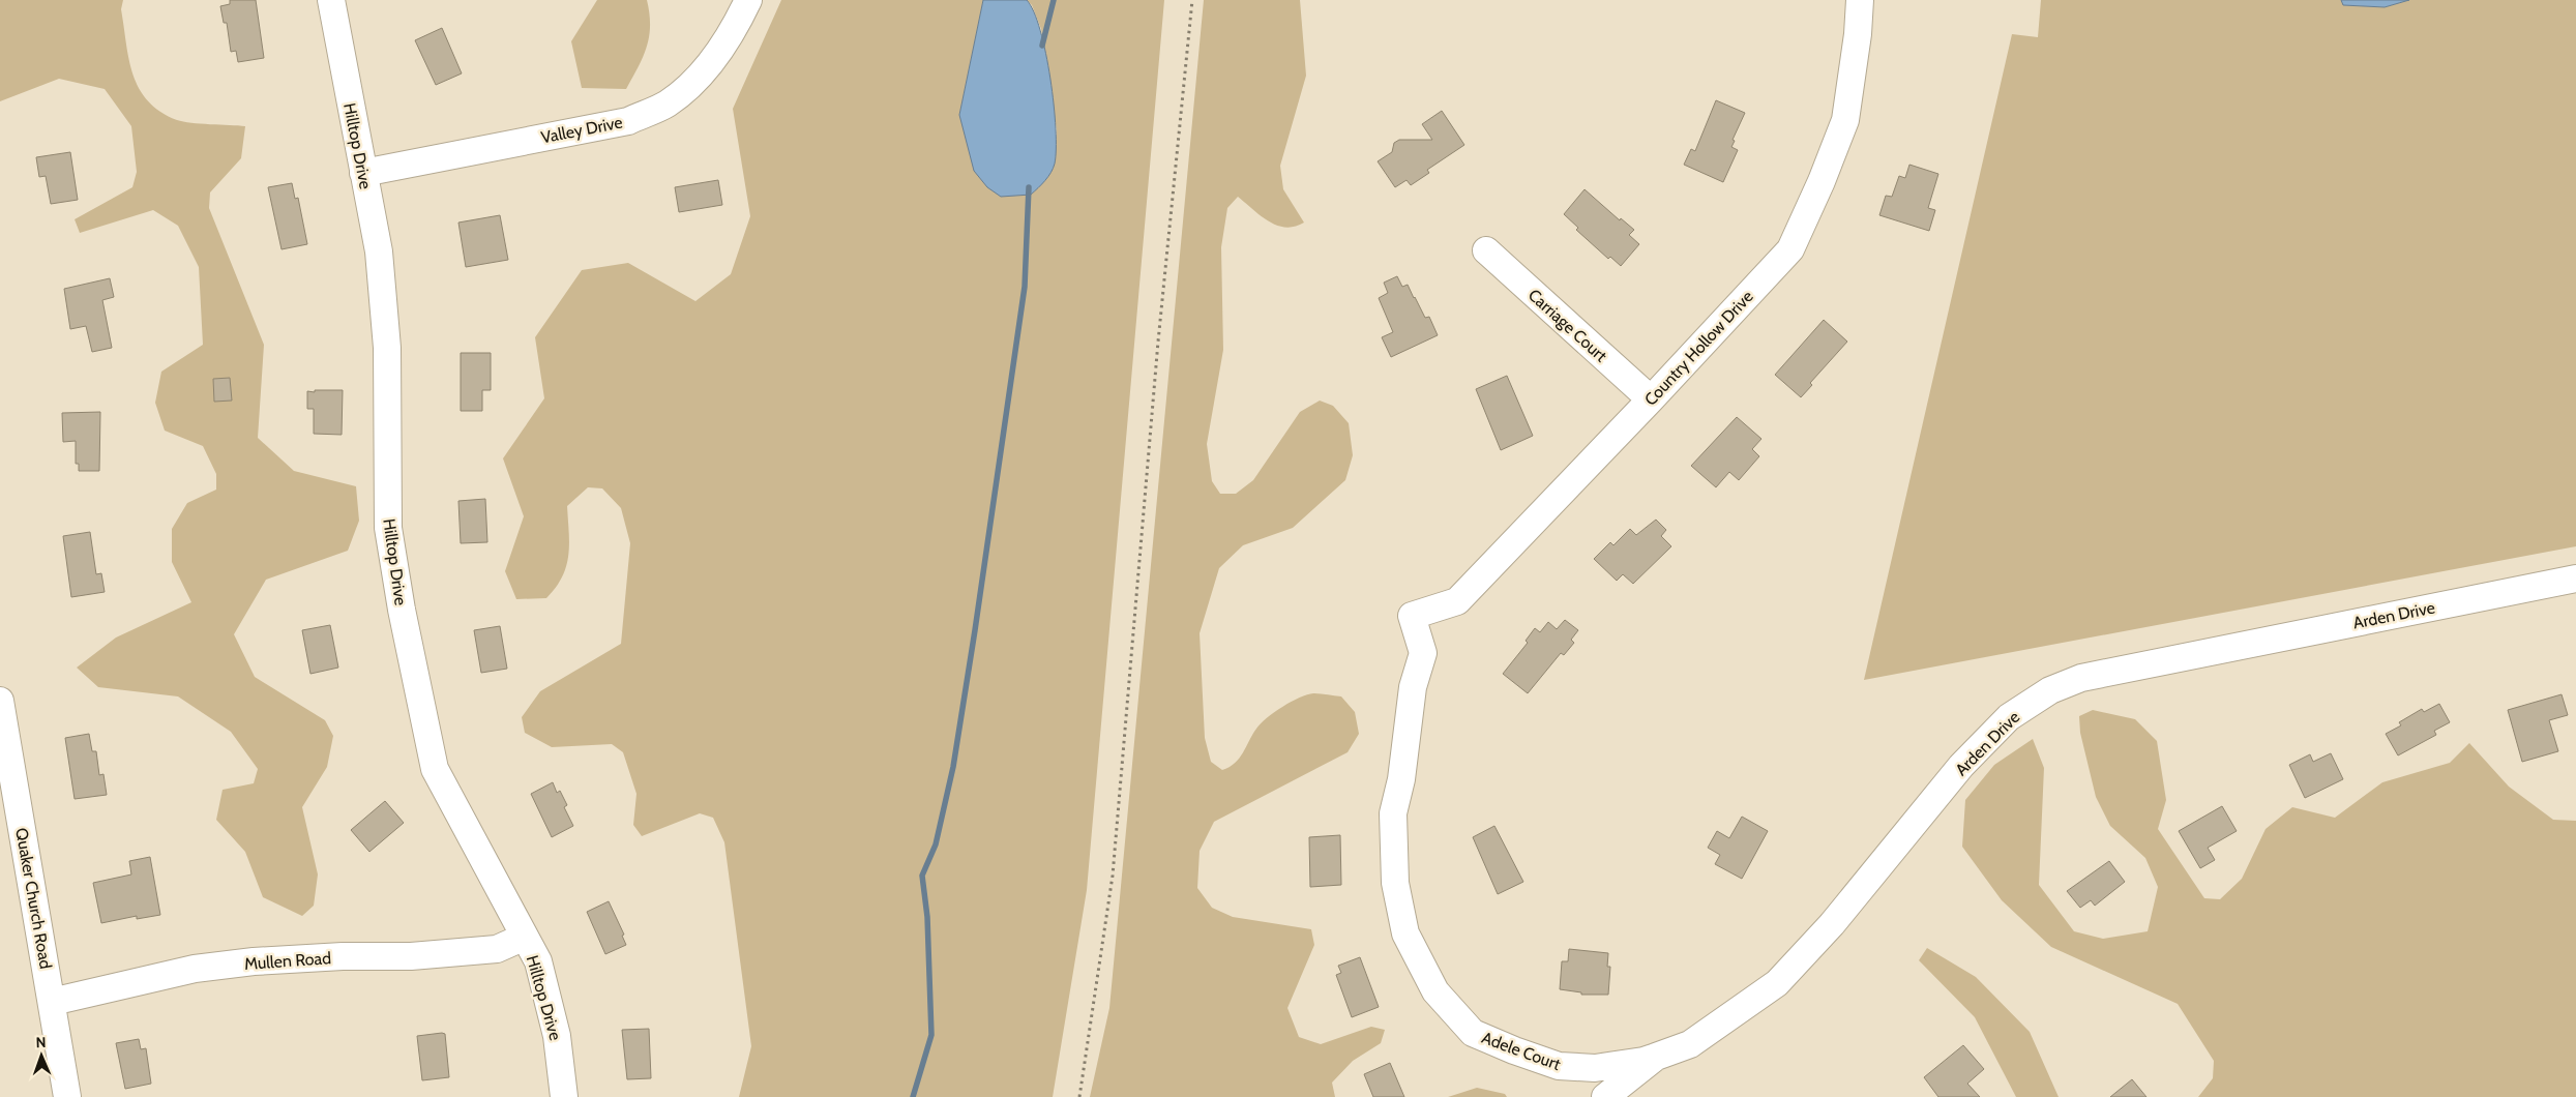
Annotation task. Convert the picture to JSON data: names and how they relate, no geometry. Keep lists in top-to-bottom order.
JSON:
{
  "streets": {
    "street": [
      "Valley Drive",
      "Hilltop Drive",
      "Carriage Court",
      "Country Hollow Drive",
      "Arden Drive",
      "Quaker Church Road",
      "Mullen Road",
      "Adele Court"
    ]
  },
  "crossings": [
    ["Valley Drive", "Hilltop Drive"],
    ["Hilltop Drive", "Mullen Road"],
    ["Carriage Court", "Country Hollow Drive"],
    ["Country Hollow Drive", "Adele Court"],
    ["Arden Drive", "Adele Court"],
    ["Quaker Church Road", "Mullen Road"]
  ],
  "north": "top"
}
